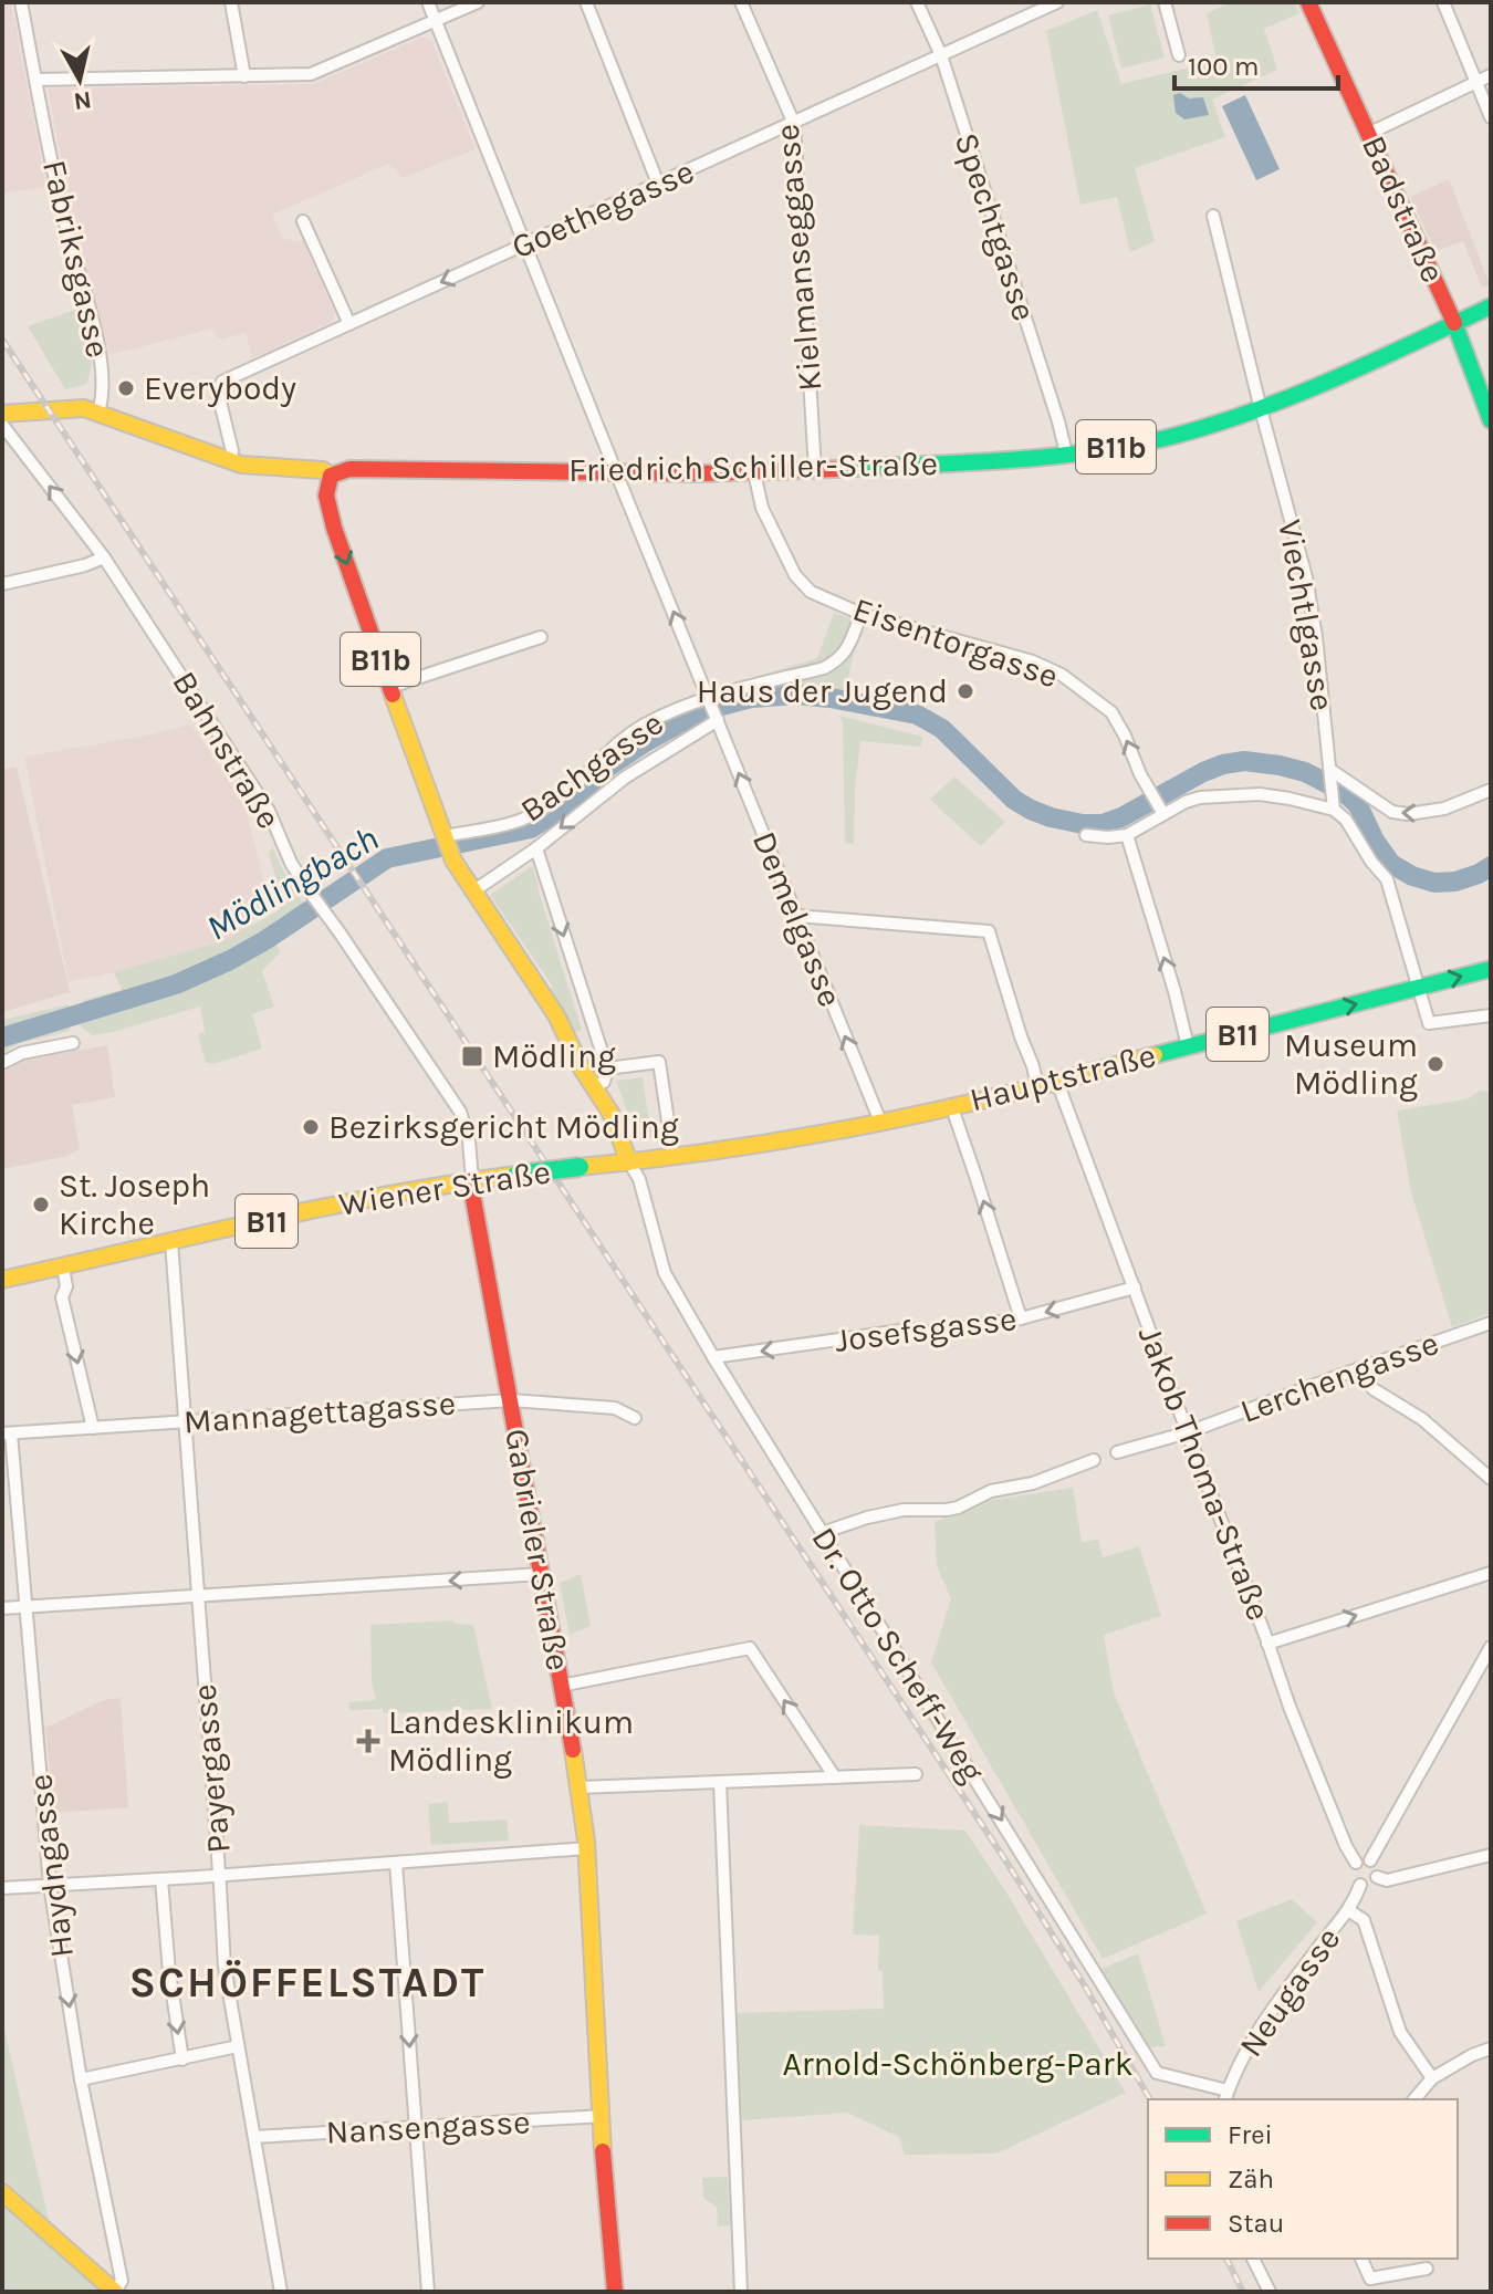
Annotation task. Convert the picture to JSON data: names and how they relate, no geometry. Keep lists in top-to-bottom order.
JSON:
{
  "streets": {
    "main road": [
      "Badstraße",
      "B11b",
      "Friedrich Schiller-Straße",
      "B11",
      "Hauptstraße",
      "Wiener Straße",
      "Gabrieler Straße"
    ],
    "street": [
      "Goethegasse",
      "Spechtgasse",
      "Kielmanseggasse",
      "Fabriksgasse",
      "Viechtlgasse",
      "Eisentorgasse",
      "Bahnstraße",
      "Bachgasse",
      "Demelgasse",
      "Josefsgasse",
      "Lerchengasse",
      "Mannagettagasse",
      "Jakob Thoma-Straße",
      "Dr. Otto Scheff-Weg",
      "Payergasse",
      "Haydngasse",
      "Neugasse",
      "Nansengasse"
    ]
  },
  "crossings": [
    ["Goethegasse", "Spechtgasse"],
    ["Goethegasse", "Kielmanseggasse"],
    ["Goethegasse", "Friedrich Schiller-Straße"],
    ["Badstraße", "Friedrich Schiller-Straße"],
    ["Spechtgasse", "Friedrich Schiller-Straße"],
    ["Kielmanseggasse", "Friedrich Schiller-Straße"],
    ["Fabriksgasse", "Friedrich Schiller-Straße"],
    ["B11b", "Friedrich Schiller-Straße"],
    ["B11b", "Bachgasse"],
    ["B11b", "Hauptstraße"],
    ["B11b", "Wiener Straße"],
    ["B11b", "Dr. Otto Scheff-Weg"],
    ["Friedrich Schiller-Straße", "Viechtlgasse"],
    ["Friedrich Schiller-Straße", "Eisentorgasse"],
    ["Eisentorgasse", "Bachgasse"],
    ["Bahnstraße", "Wiener Straße"],
    ["Bahnstraße", "Gabrieler Straße"],
    ["Bachgasse", "Demelgasse"],
    ["Demelgasse", "Hauptstraße"],
    ["Hauptstraße", "Wiener Straße"],
    ["Hauptstraße", "Jakob Thoma-Straße"],
    ["Hauptstraße", "Dr. Otto Scheff-Weg"],
    ["Wiener Straße", "Gabrieler Straße"],
    ["Wiener Straße", "Dr. Otto Scheff-Weg"],
    ["Wiener Straße", "Payergasse"],
    ["Josefsgasse", "Jakob Thoma-Straße"],
    ["Josefsgasse", "Dr. Otto Scheff-Weg"],
    ["Lerchengasse", "Jakob Thoma-Straße"],
    ["Mannagettagasse", "Gabrieler Straße"],
    ["Mannagettagasse", "Payergasse"],
    ["Mannagettagasse", "Haydngasse"],
    ["Jakob Thoma-Straße", "Neugasse"],
    ["Gabrieler Straße", "Nansengasse"],
    ["Dr. Otto Scheff-Weg", "Neugasse"],
    ["Payergasse", "Nansengasse"]
  ],
  "one_way": [
    "Eisentorgasse",
    "Demelgasse",
    "Hauptstraße",
    "Josefsgasse",
    "Dr. Otto Scheff-Weg"
  ],
  "districts": ["SCHÖFFELSTADT"],
  "water": ["Mödlingbach"],
  "parks": ["Arnold-Schönberg-Park"],
  "places": {
    "other": [
      "Everybody",
      "Haus der Jugend",
      "Museum Mödling",
      "Bezirksgericht Mödling",
      "St. Joseph Kirche"
    ],
    "transit": ["Mödling"],
    "health": ["Landesklinikum Mödling"]
  },
  "legend": ["Frei", "Zäh", "Stau"],
  "scale_bar": "100 m",
  "north": "bottom"
}
